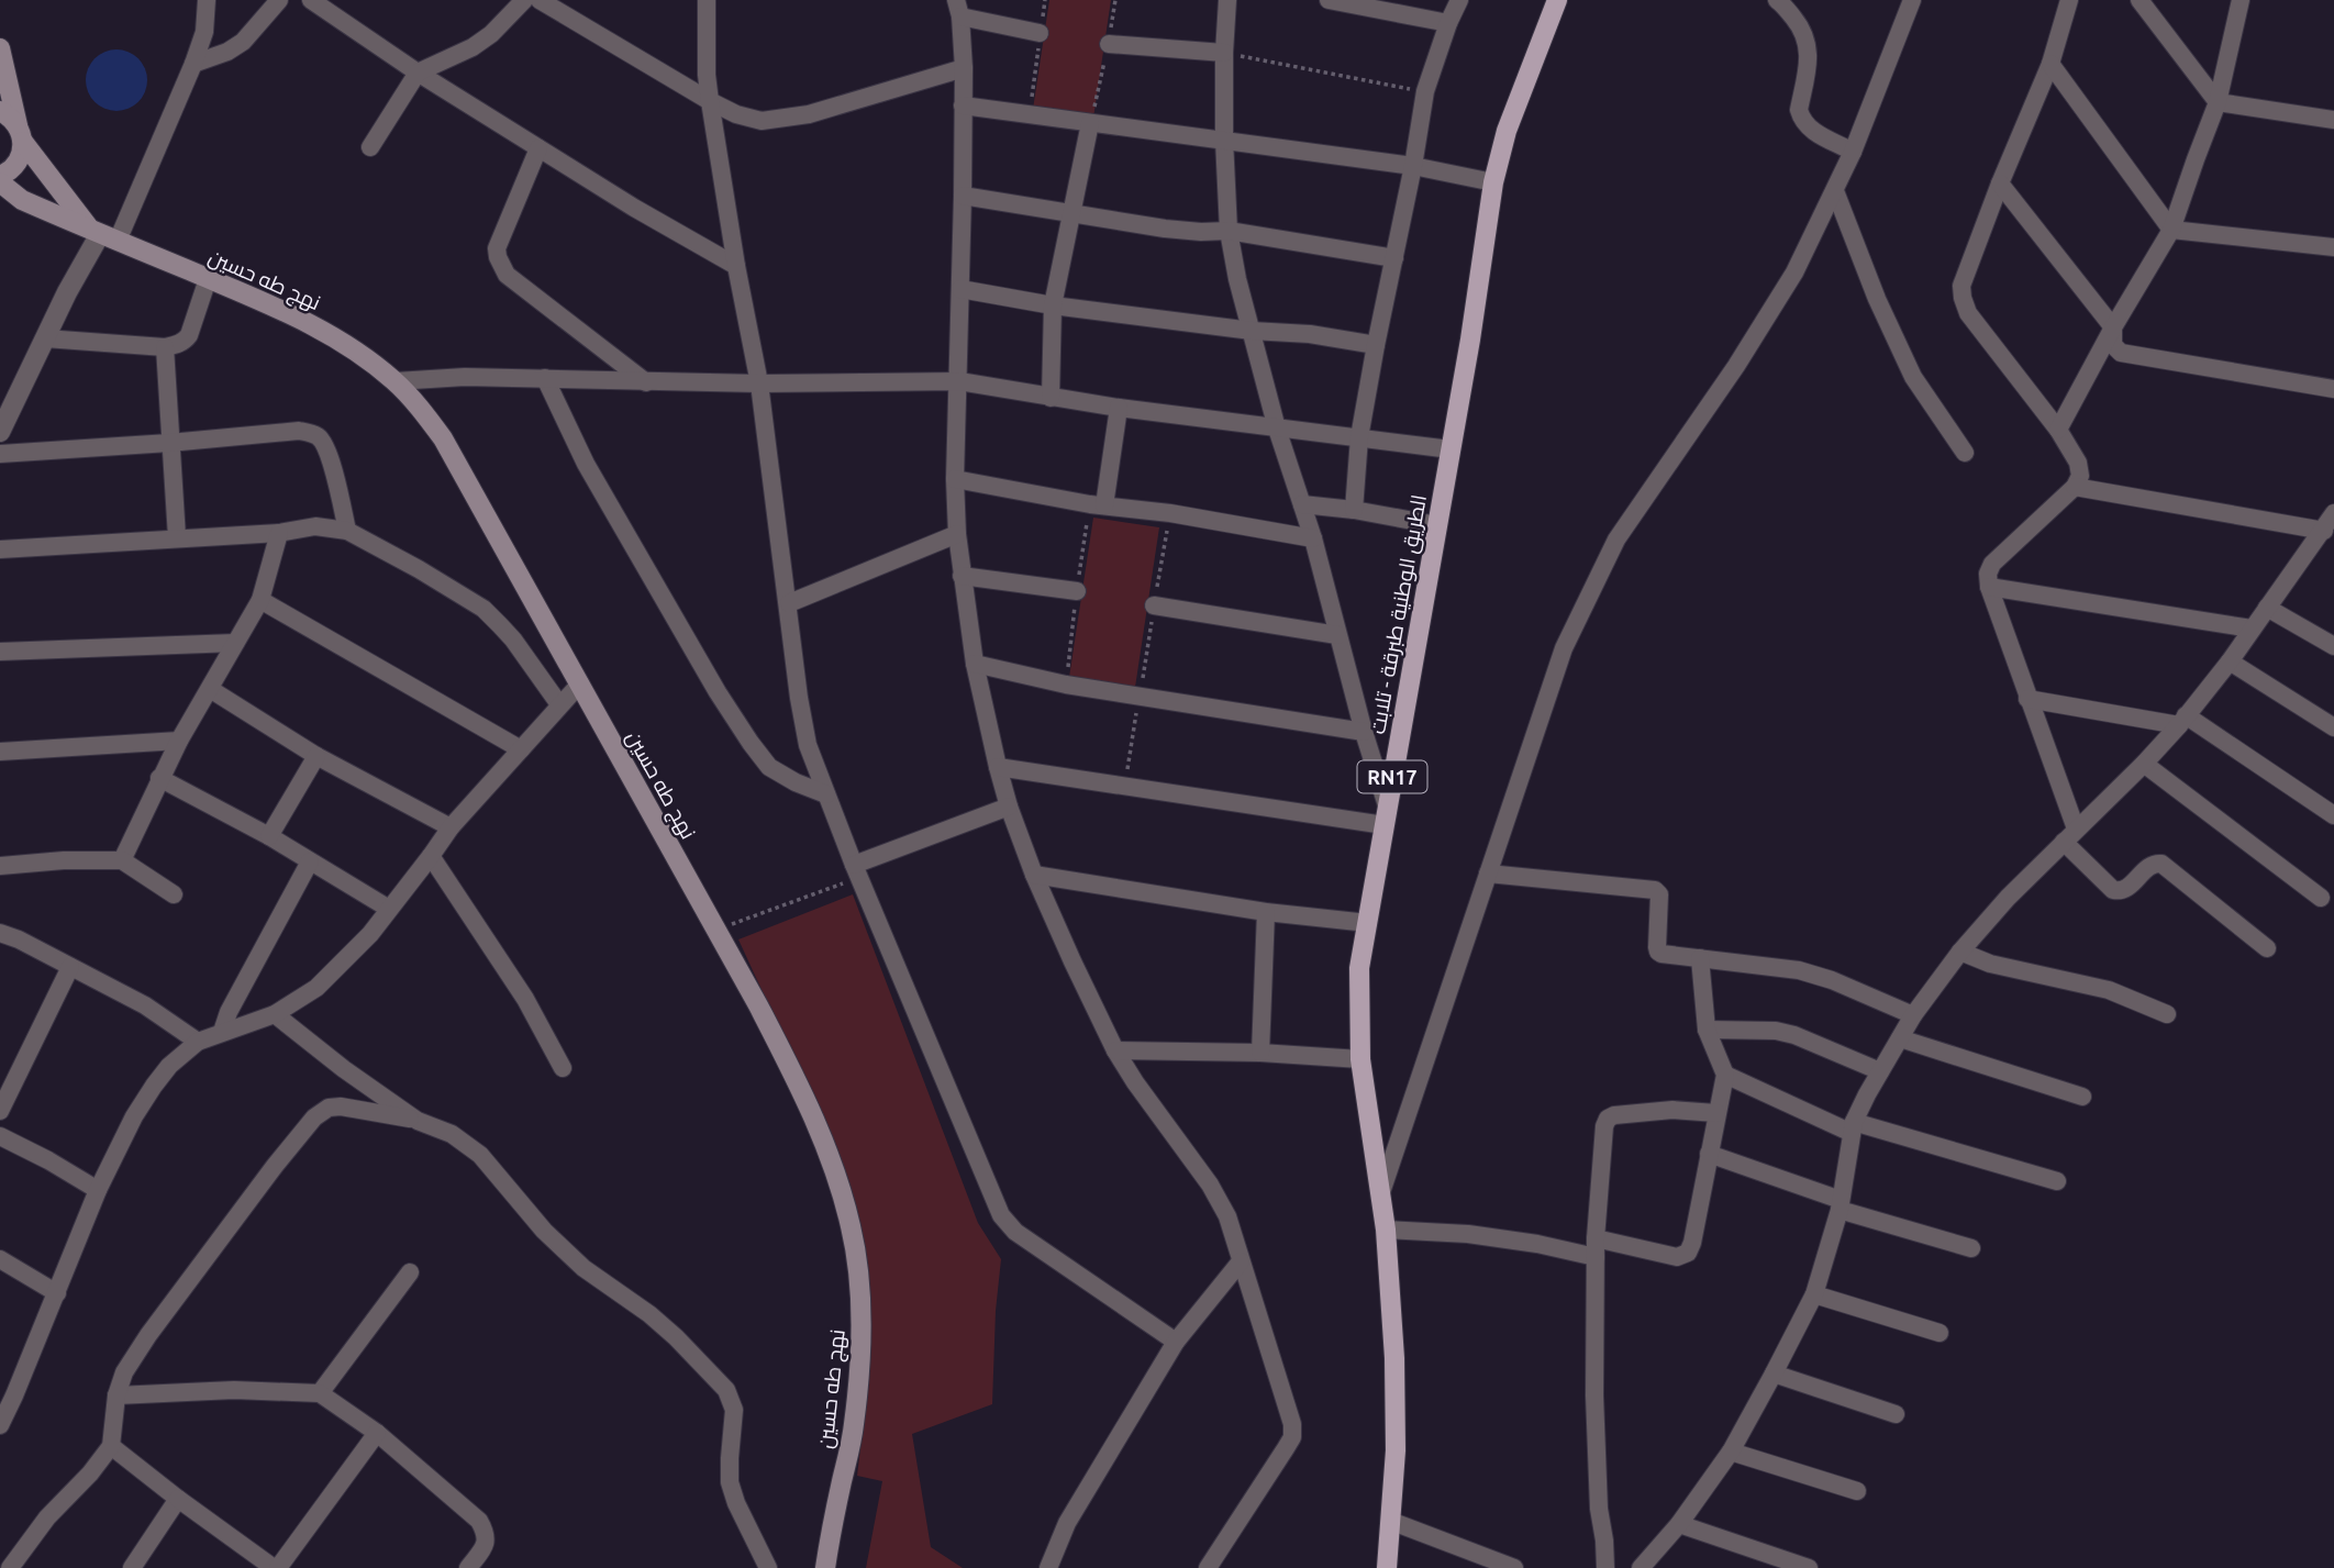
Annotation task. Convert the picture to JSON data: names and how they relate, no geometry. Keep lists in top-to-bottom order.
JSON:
{
  "streets": {
    "main road": ["نهج طه حسين", "الطريق الوطنية طبرقة - تلابت", "RN17"]
  }
}
